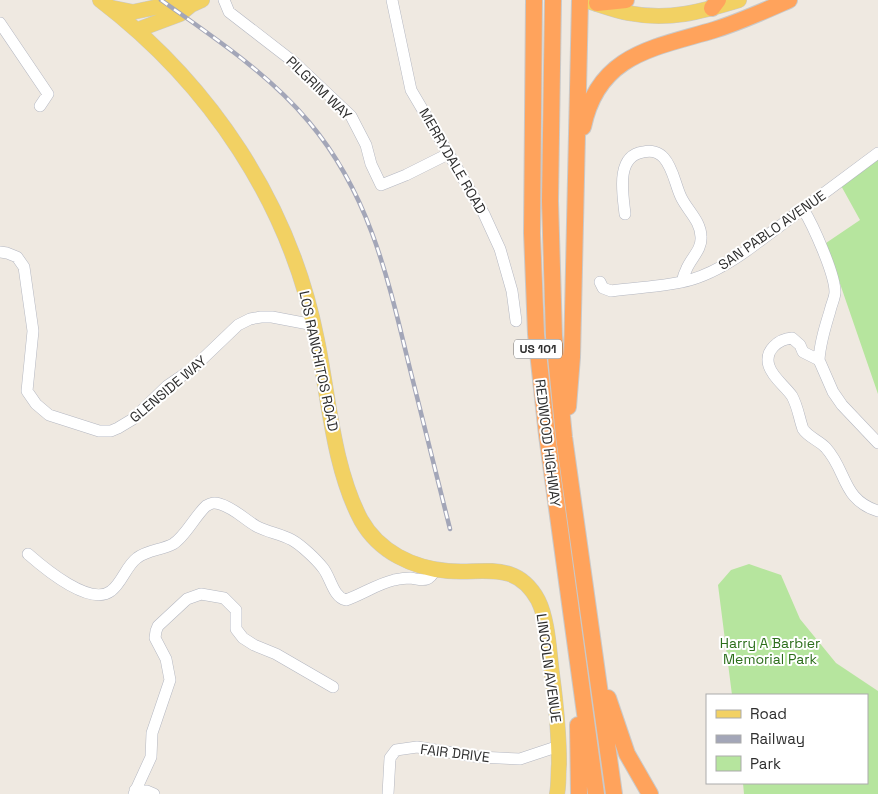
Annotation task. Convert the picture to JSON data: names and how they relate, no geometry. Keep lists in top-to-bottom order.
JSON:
{
  "streets": {
    "highway": ["US 101", "REDWOOD HIGHWAY"],
    "main road": ["LOS RANCHITOS ROAD", "LINCOLN AVENUE"],
    "street": [
      "PILGRIM WAY",
      "MERRYDALE ROAD",
      "SAN PABLO AVENUE",
      "GLENSIDE WAY",
      "FAIR DRIVE"
    ]
  },
  "crossings": [
    ["PILGRIM WAY", "MERRYDALE ROAD"],
    ["LOS RANCHITOS ROAD", "GLENSIDE WAY"],
    ["LOS RANCHITOS ROAD", "LINCOLN AVENUE"],
    ["LINCOLN AVENUE", "FAIR DRIVE"]
  ],
  "parks": ["Harry A Barbier Memorial Park"],
  "legend": ["Road", "Railway", "Park"]
}
